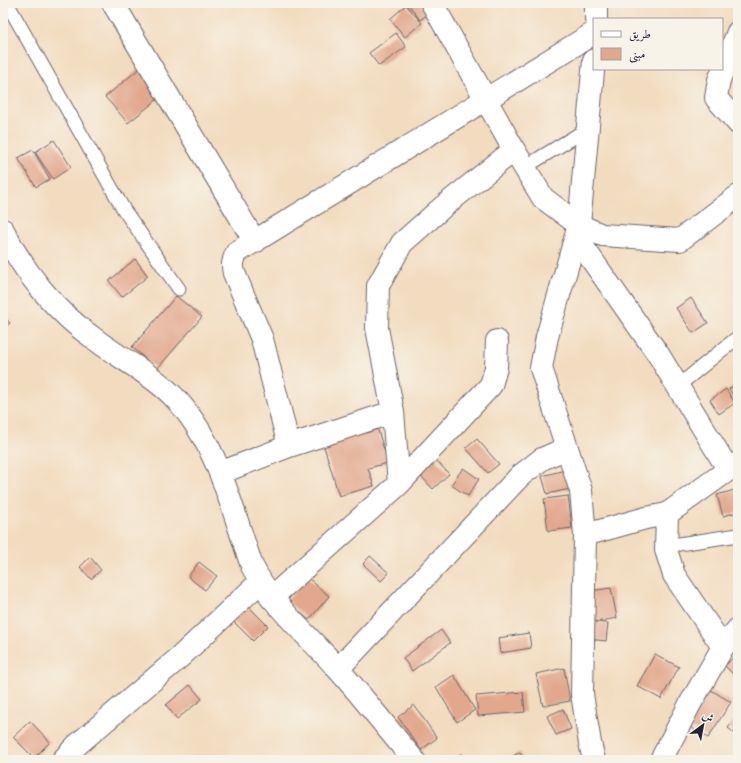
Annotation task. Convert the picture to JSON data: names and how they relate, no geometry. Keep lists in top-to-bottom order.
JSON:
{
  "legend": ["طريق", "مبنى"],
  "north": "top right"
}
